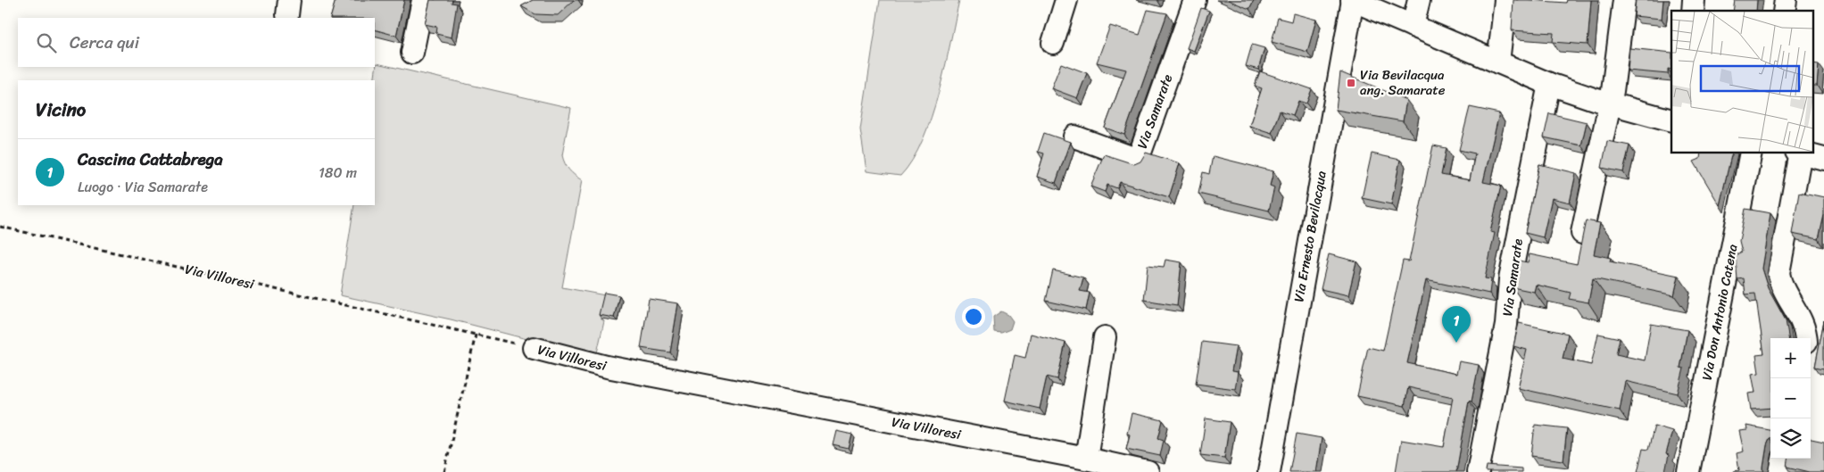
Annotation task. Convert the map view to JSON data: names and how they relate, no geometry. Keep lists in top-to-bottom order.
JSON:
{
  "streets": {
    "street": [
      "Via Samarate",
      "Via Ernesto Bevilacqua",
      "Via Villoresi",
      "Via Don Antonio Catena"
    ]
  },
  "places": {
    "transit": ["Via Bevilacqua ang. Samarate"]
  },
  "page": {
    "search": "Cerca qui",
    "heading": "Vicino",
    "list": [
      {
        "mark": "1",
        "name": "Cascina Cattabrega",
        "note": "Luogo · Via Samarate",
        "value": "180 m"
      }
    ],
    "pins": "1",
    "map_buttons": ["+", "−"]
  }
}
